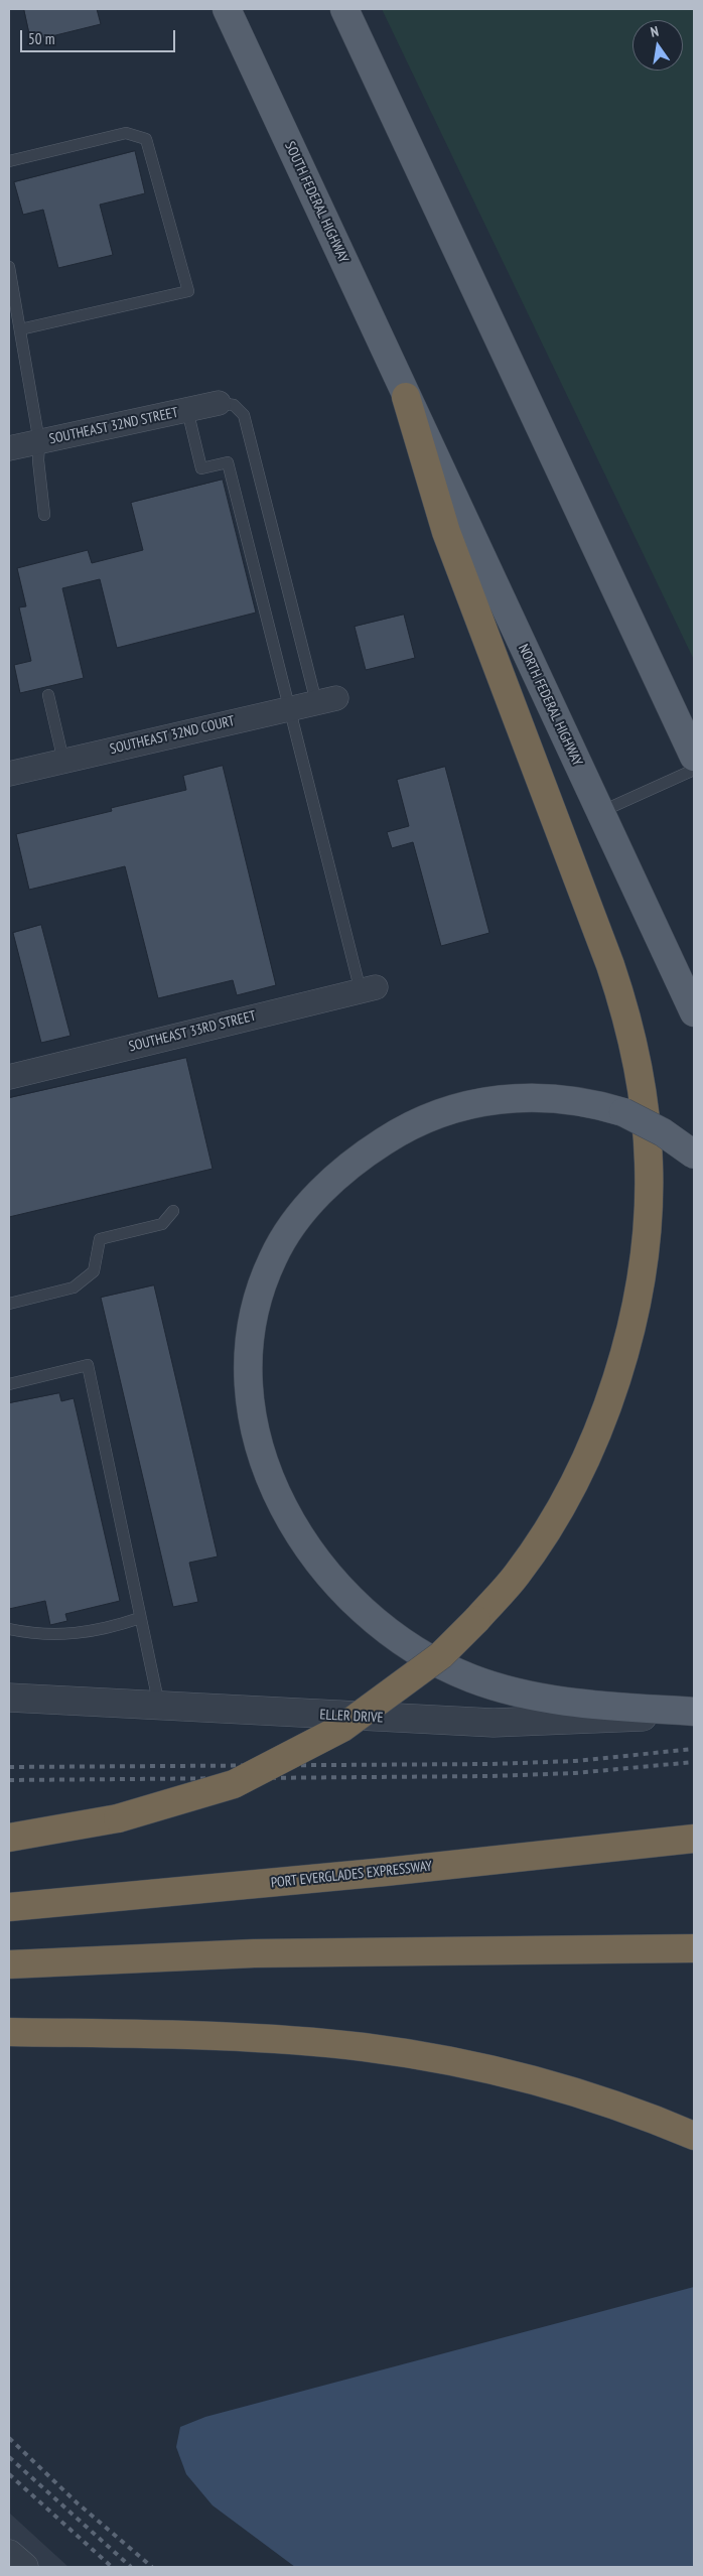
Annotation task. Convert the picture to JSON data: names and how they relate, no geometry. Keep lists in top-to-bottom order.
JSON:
{
  "streets": {
    "highway": ["PORT EVERGLADES EXPRESSWAY"],
    "main road": ["SOUTH FEDERAL HIGHWAY", "NORTH FEDERAL HIGHWAY"],
    "street": [
      "SOUTHEAST 32ND STREET",
      "SOUTHEAST 32ND COURT",
      "SOUTHEAST 33RD STREET",
      "ELLER DRIVE"
    ]
  },
  "crossings": [
    ["SOUTH FEDERAL HIGHWAY", "NORTH FEDERAL HIGHWAY"]
  ],
  "scale_bar": "50 m",
  "north": "top"
}
